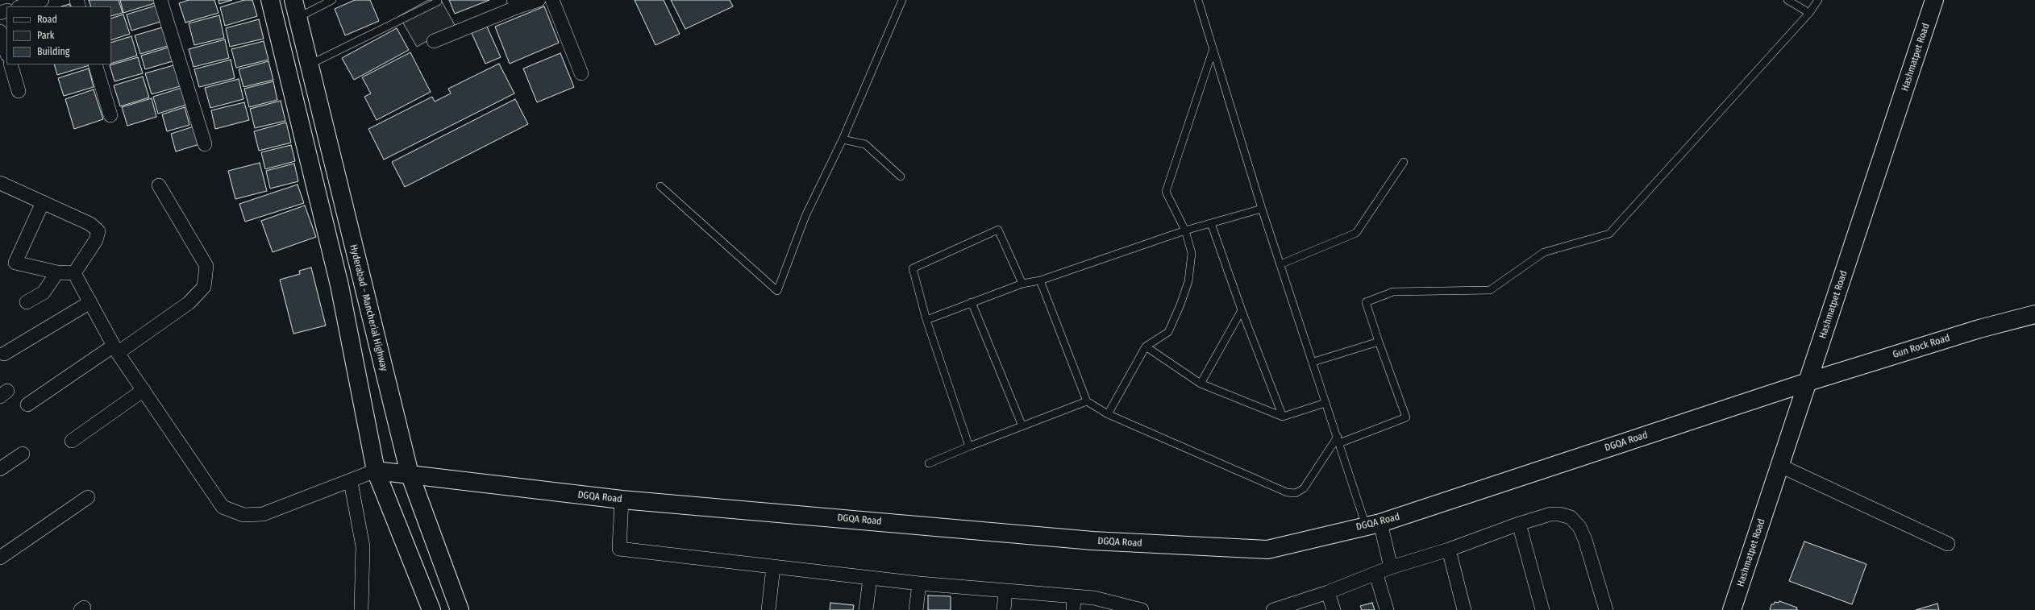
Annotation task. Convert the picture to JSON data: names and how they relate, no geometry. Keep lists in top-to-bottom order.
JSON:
{
  "streets": {
    "main road": [
      "Hashmatpet Road",
      "Hyderabad - Mancherial Highway",
      "Gun Rock Road",
      "DGQA Road"
    ]
  },
  "crossings": [
    ["Hashmatpet Road", "Gun Rock Road"],
    ["Hashmatpet Road", "DGQA Road"],
    ["Hyderabad - Mancherial Highway", "DGQA Road"],
    ["Gun Rock Road", "DGQA Road"]
  ],
  "legend": ["Road", "Park", "Building"]
}
